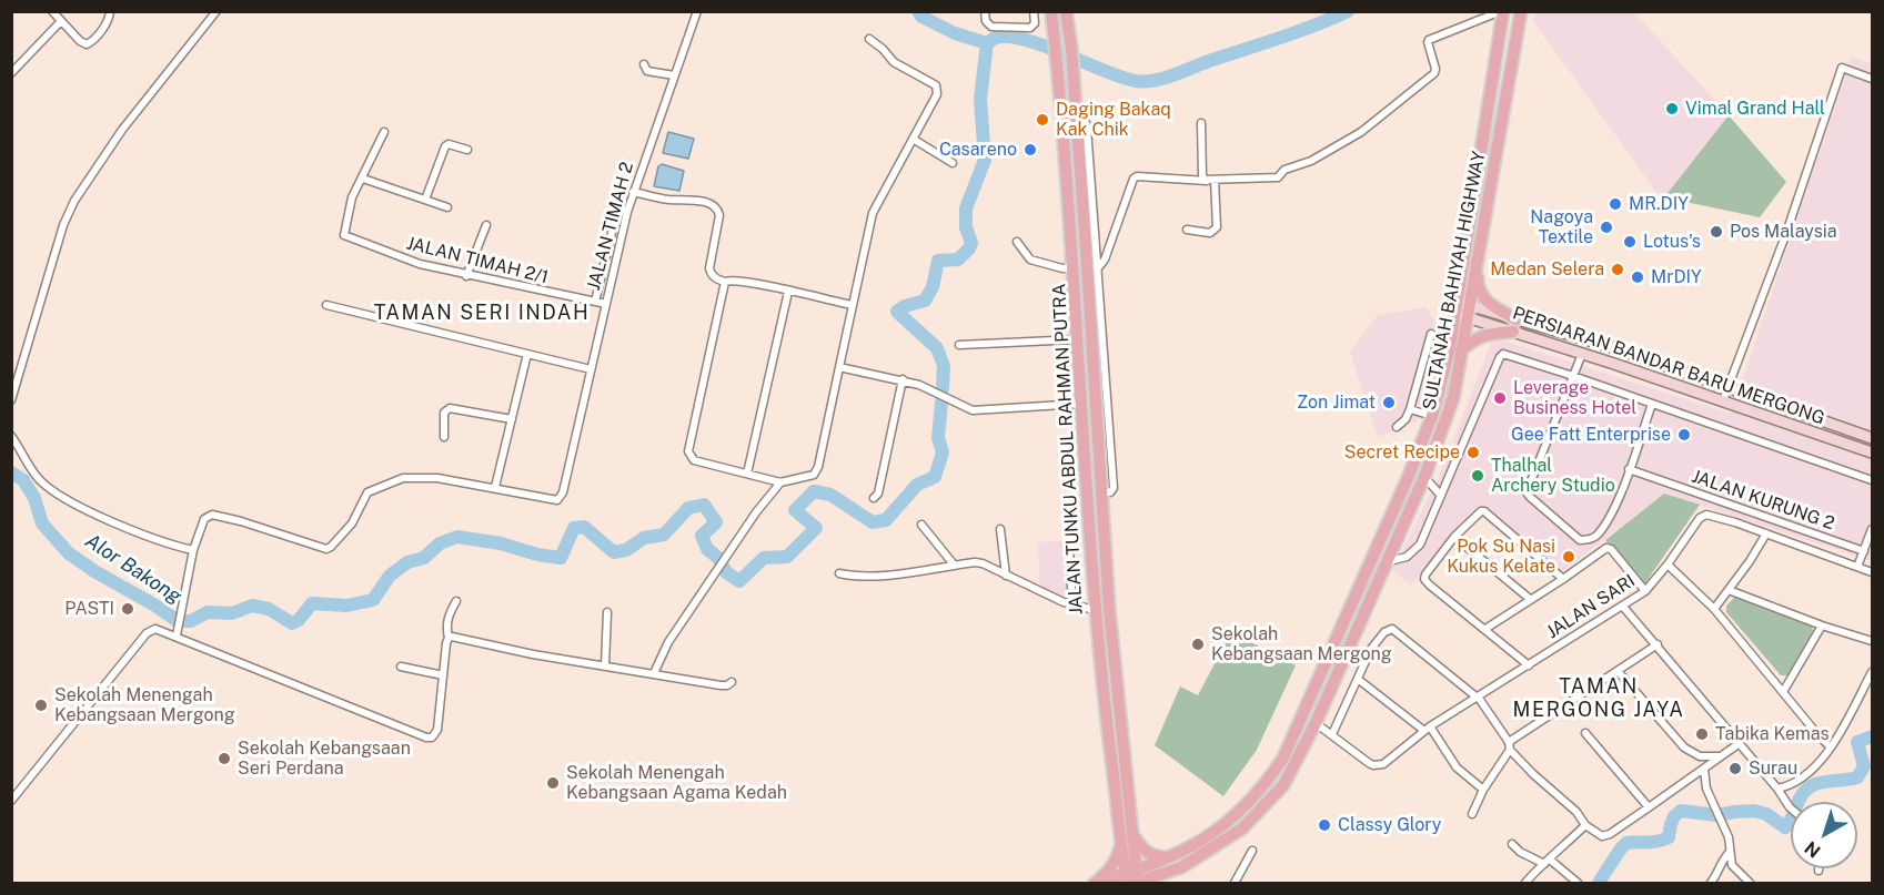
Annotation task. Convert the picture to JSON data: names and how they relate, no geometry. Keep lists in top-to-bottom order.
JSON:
{
  "streets": {
    "main road": ["SULTANAH BAHIYAH HIGHWAY", "JALAN TUNKU ABDUL RAHMAN PUTRA"],
    "street": [
      "JALAN TIMAH 2",
      "JALAN TIMAH 2/1",
      "PERSIARAN BANDAR BARU MERGONG",
      "JALAN KURUNG 2",
      "JALAN SARI"
    ]
  },
  "crossings": [
    ["JALAN TIMAH 2", "JALAN TIMAH 2/1"],
    ["SULTANAH BAHIYAH HIGHWAY", "PERSIARAN BANDAR BARU MERGONG"],
    ["SULTANAH BAHIYAH HIGHWAY", "JALAN TUNKU ABDUL RAHMAN PUTRA"]
  ],
  "districts": ["TAMAN SERI INDAH", "TAMAN MERGONG JAYA"],
  "water": ["Alor Bakong"],
  "places": [
    "Vimal Grand Hall",
    "Daging Bakaq Kak Chik",
    "Casareno",
    "MR.DIY",
    "Nagoya Textile",
    "Pos Malaysia",
    "Lotus's",
    "Medan Selera",
    "MrDIY",
    "Leverage Business Hotel",
    "Zon Jimat",
    "Gee Fatt Enterprise",
    "Secret Recipe",
    "Thalhal Archery Studio",
    "Pok Su Nasi Kukus Kelate",
    "PASTI",
    "Sekolah Kebangsaan Mergong",
    "Sekolah Menengah Kebangsaan Mergong",
    "Tabika Kemas",
    "Sekolah Kebangsaan Seri Perdana",
    "Surau",
    "Sekolah Menengah Kebangsaan Agama Kedah",
    "Classy Glory"
  ],
  "north": "bottom left"
}
